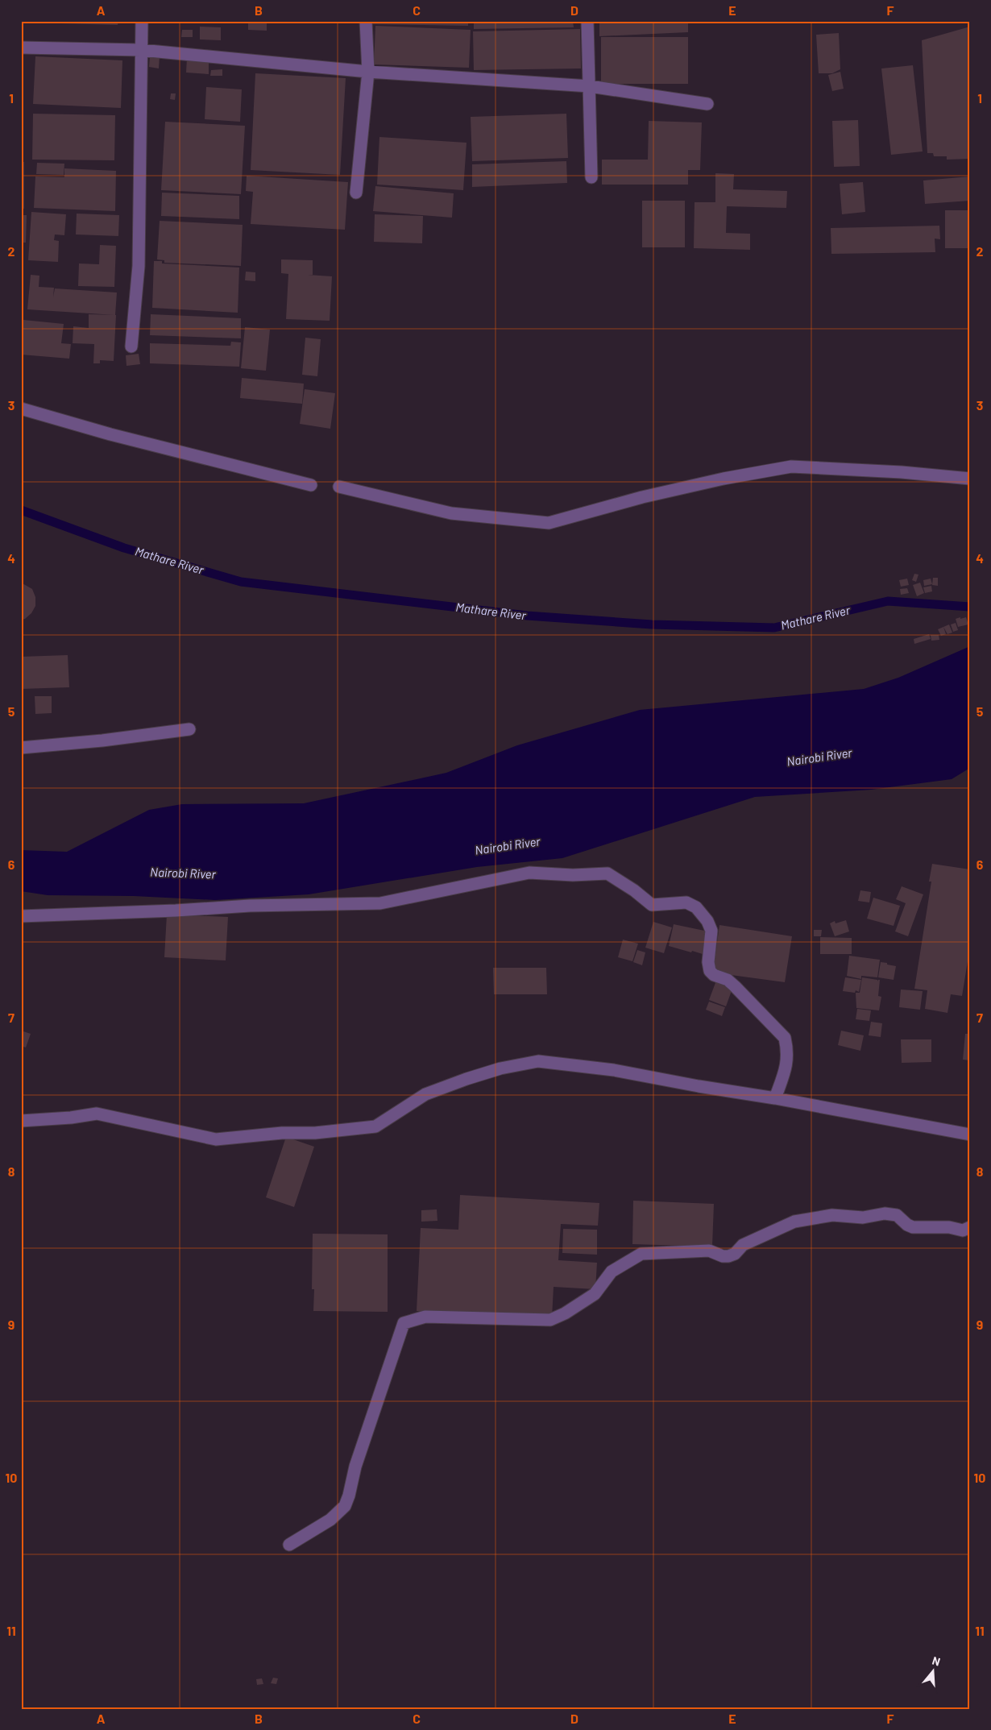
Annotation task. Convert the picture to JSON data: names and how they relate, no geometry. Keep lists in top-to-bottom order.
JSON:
{
  "water": ["Mathare River", "Nairobi River"],
  "north": "top",
  "grid": {
    "columns": [
      "A",
      "B",
      "C",
      "D",
      "E",
      "F"
    ],
    "rows": [
      "1",
      "2",
      "3",
      "4",
      "5",
      "6",
      "7",
      "8",
      "9",
      "10",
      "11"
    ]
  }
}
